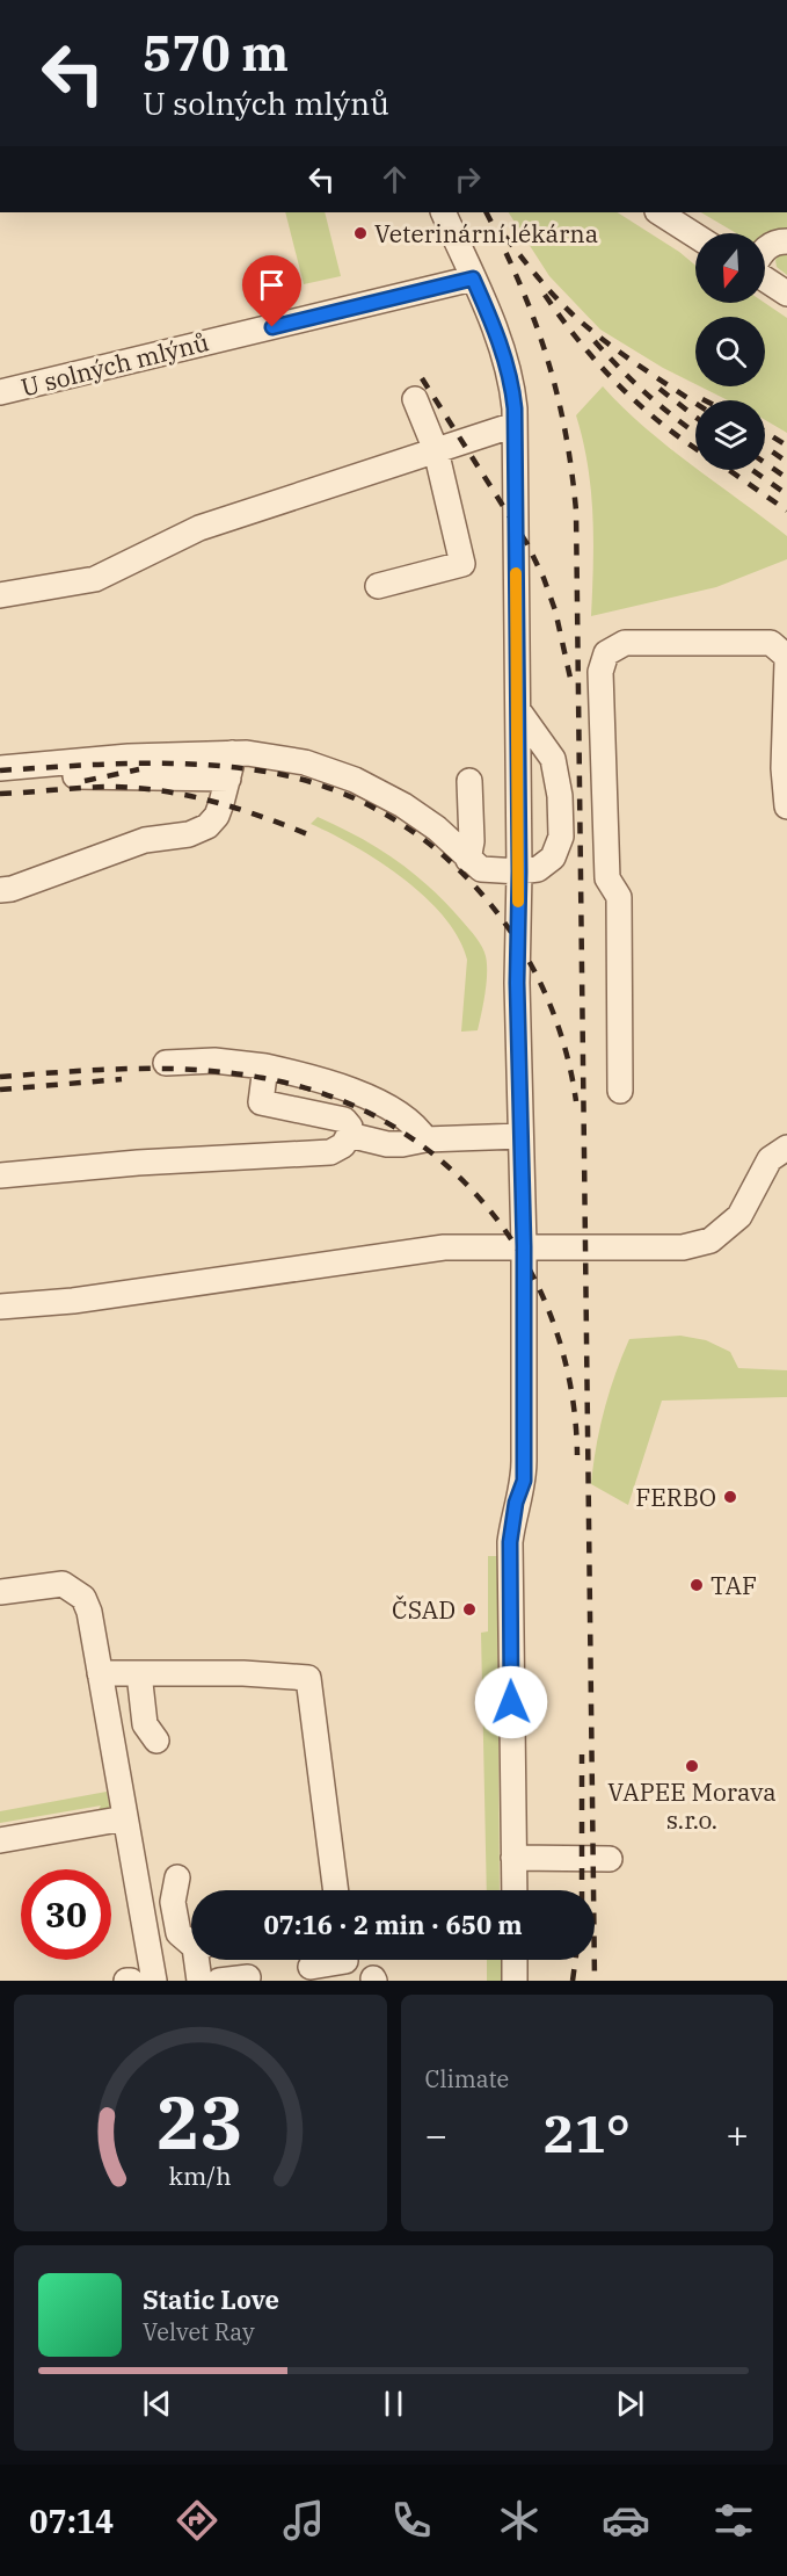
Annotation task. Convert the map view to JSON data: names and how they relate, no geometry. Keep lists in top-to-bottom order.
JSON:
{
  "streets": {
    "street": ["U solných mlýnů"]
  },
  "places": [
    "Veterinární lékárna",
    "FERBO",
    "TAF",
    "ČSAD",
    "VAPEE Morava s.r.o."
  ],
  "north": "bottom",
  "page": {
    "turn": ["570 m", "U solných mlýnů"],
    "limit": "30",
    "trip": "07:16 · 2 min · 650 m",
    "tile": "Climate",
    "heat": ["−", "21°", "+"],
    "song": ["Static Love", "Velvet Ray"],
    "tabs": "07:14",
    "gauge": ["23", "km/h"]
  }
}
